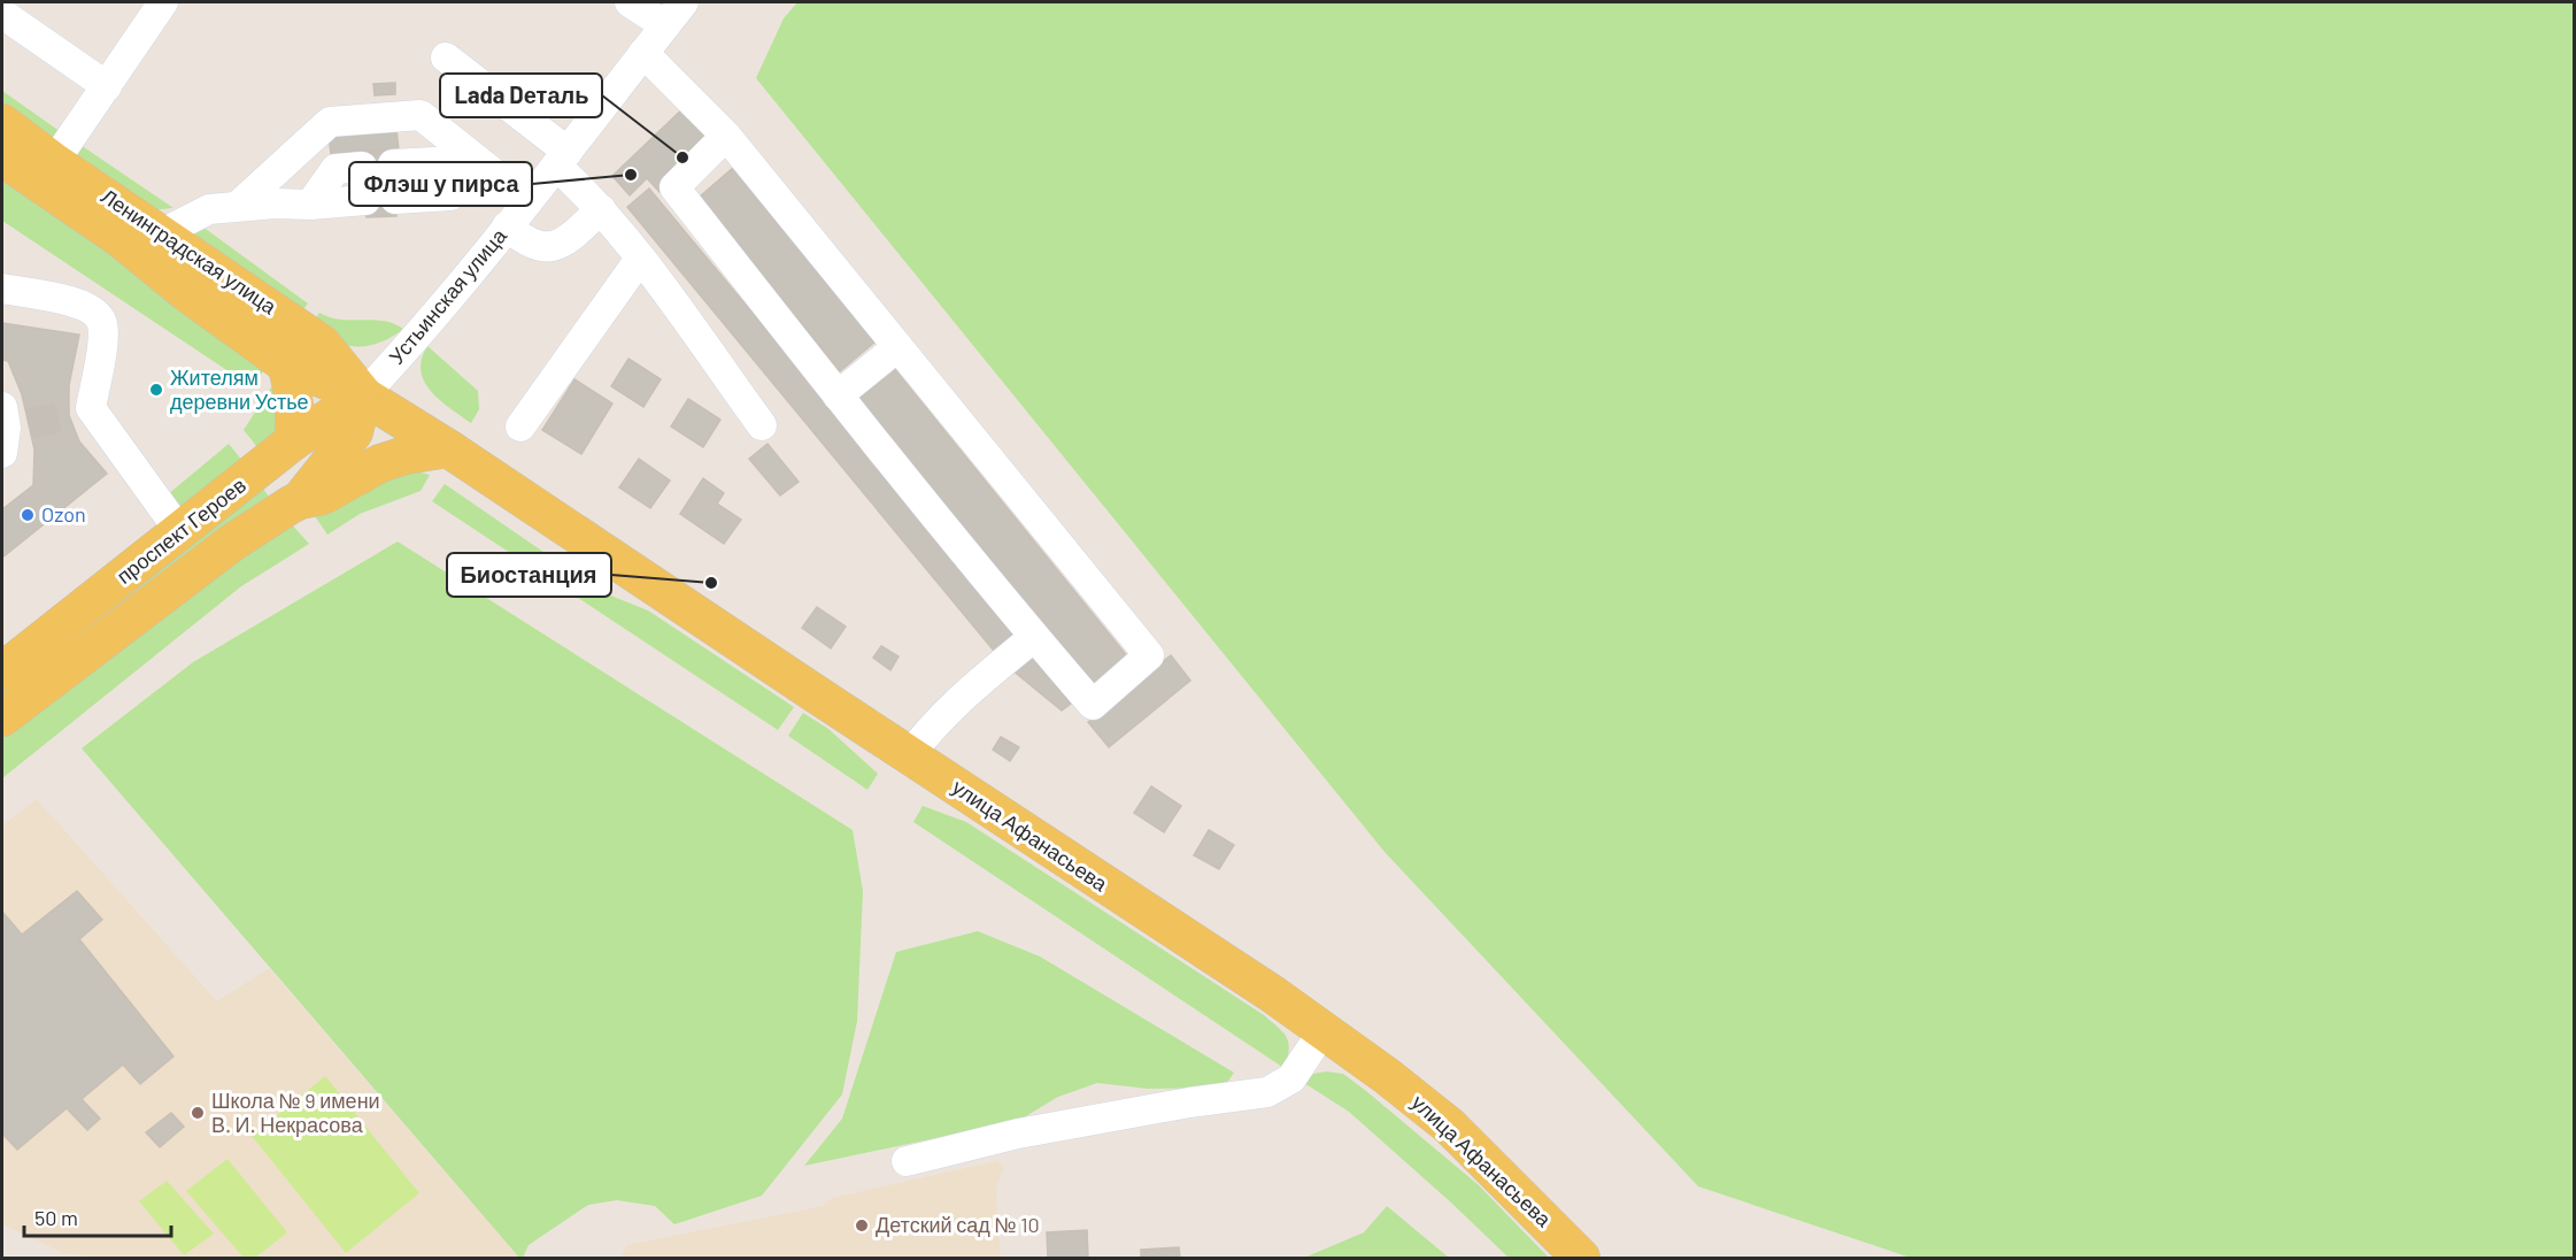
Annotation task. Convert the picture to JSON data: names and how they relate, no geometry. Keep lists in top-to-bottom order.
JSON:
{
  "streets": {
    "main road": ["Ленинградская улица", "проспект Героев", "улица Афанасьева"],
    "street": ["Устьинская улица"]
  },
  "crossings": [
    ["Ленинградская улица", "Устьинская улица"],
    ["Ленинградская улица", "проспект Героев"],
    ["Ленинградская улица", "улица Афанасьева"],
    ["Устьинская улица", "проспект Героев"]
  ],
  "places": [
    "Lada Dеталь",
    "Флэш у пирса",
    "Жителям деревни Устье",
    "Ozon",
    "Биостанция",
    "Школа № 9 имени В. И. Некрасова",
    "Детский сад № 10"
  ],
  "scale_bar": "50 m"
}
